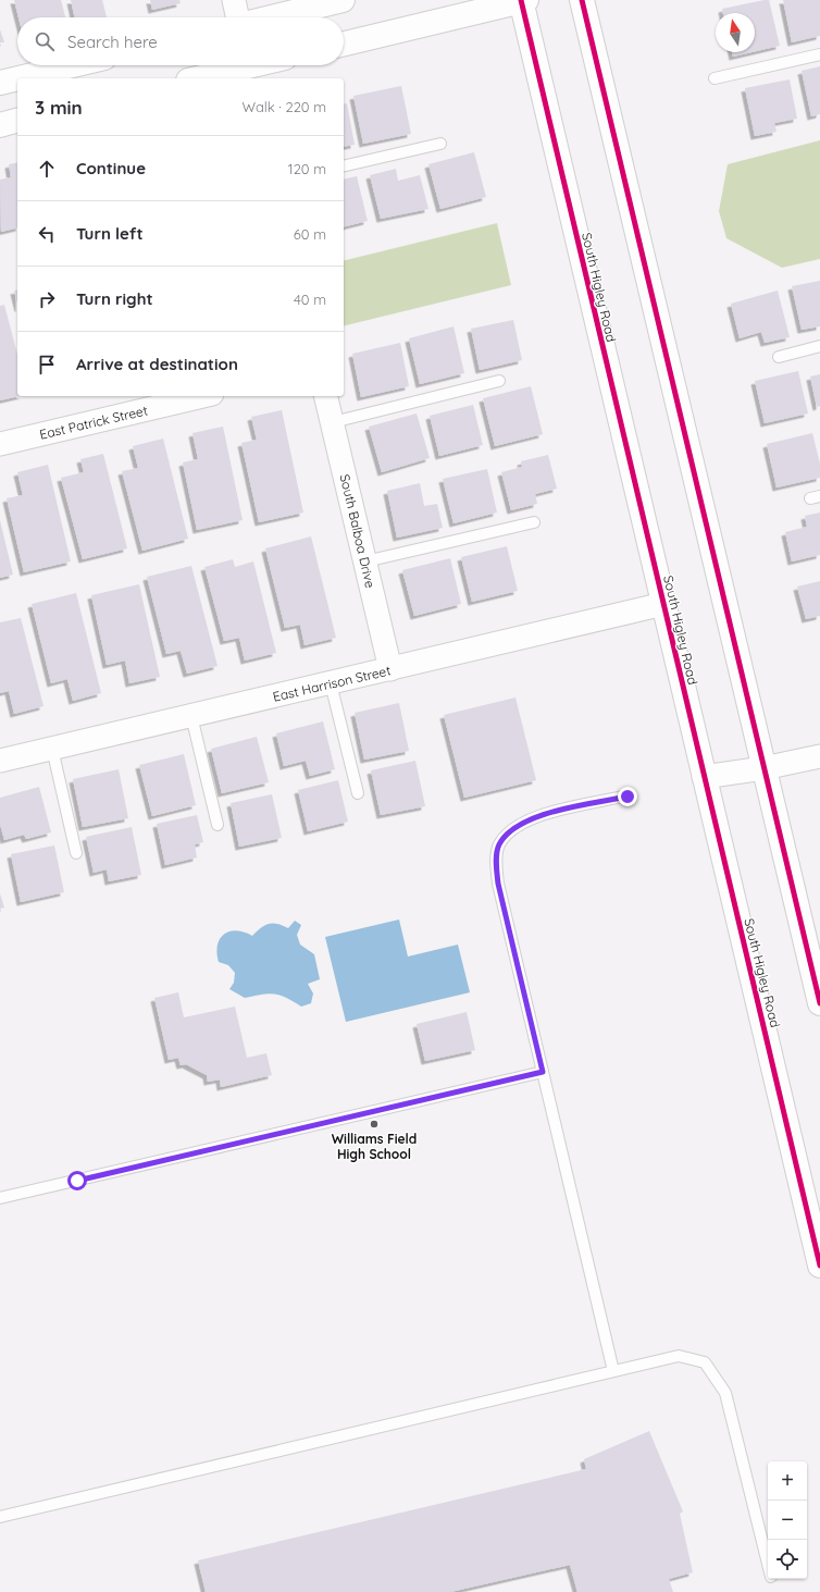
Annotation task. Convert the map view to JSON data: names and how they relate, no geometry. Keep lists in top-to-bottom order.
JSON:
{
  "streets": {
    "main road": ["South Higley Road"],
    "street": ["East Patrick Street", "South Balboa Drive", "East Harrison Street"]
  },
  "crossings": [
    ["South Higley Road", "East Harrison Street"],
    ["South Balboa Drive", "East Harrison Street"]
  ],
  "places": ["Williams Field High School"],
  "north": "top",
  "page": {
    "search": "Search here",
    "heading": ["3 min", "Walk · 220 m"],
    "list": [
      ["Continue", "120 m"],
      ["Turn left", "60 m"],
      ["Turn right", "40 m"],
      "Arrive at destination"
    ],
    "map_buttons": ["+", "−"]
  }
}
